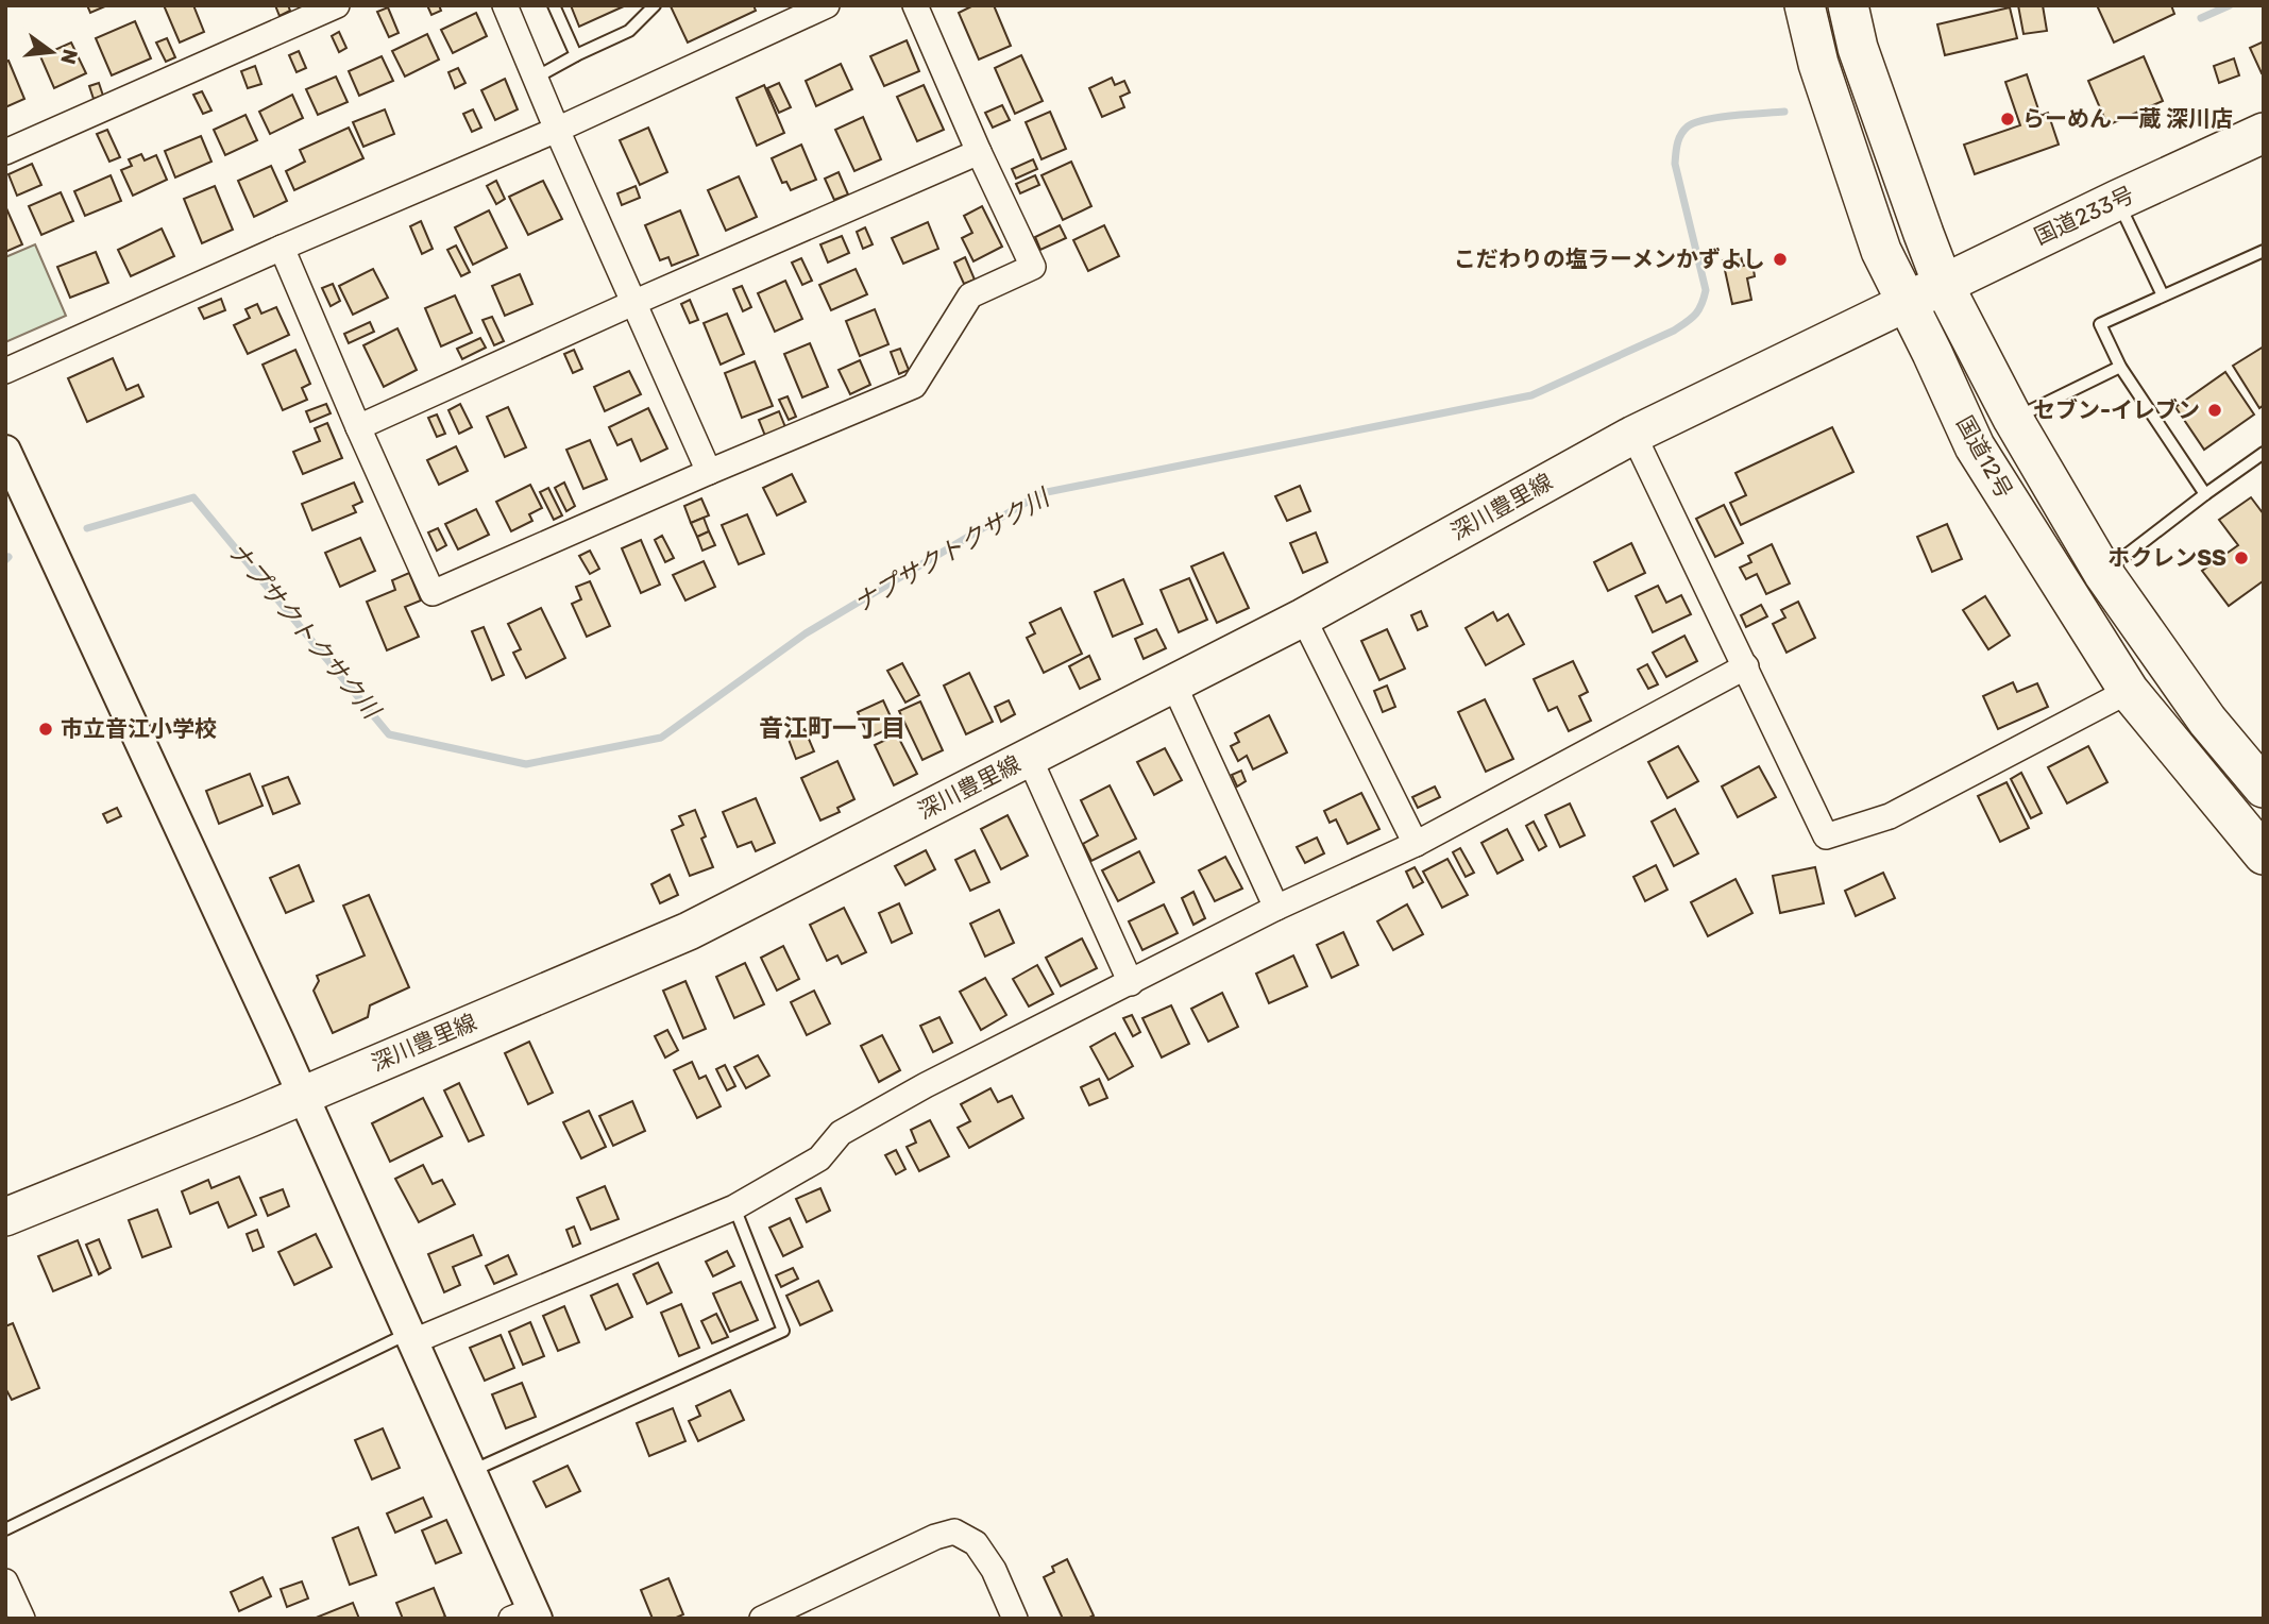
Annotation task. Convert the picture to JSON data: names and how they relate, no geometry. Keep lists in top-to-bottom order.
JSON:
{
  "streets": {
    "highway": ["国道233号", "国道12号"],
    "main road": ["深川豊里線"]
  },
  "crossings": [
    ["国道233号", "国道12号"],
    ["国道233号", "深川豊里線"],
    ["国道12号", "深川豊里線"]
  ],
  "districts": ["音江町一丁目"],
  "water": ["ナプサクトクサク川"],
  "places": [
    "らーめん 一蔵 深川店",
    "こだわりの塩ラーメンかずよし",
    "セブン-イレブン",
    "ホクレンSS",
    "市立音江小学校"
  ],
  "north": "right"
}
